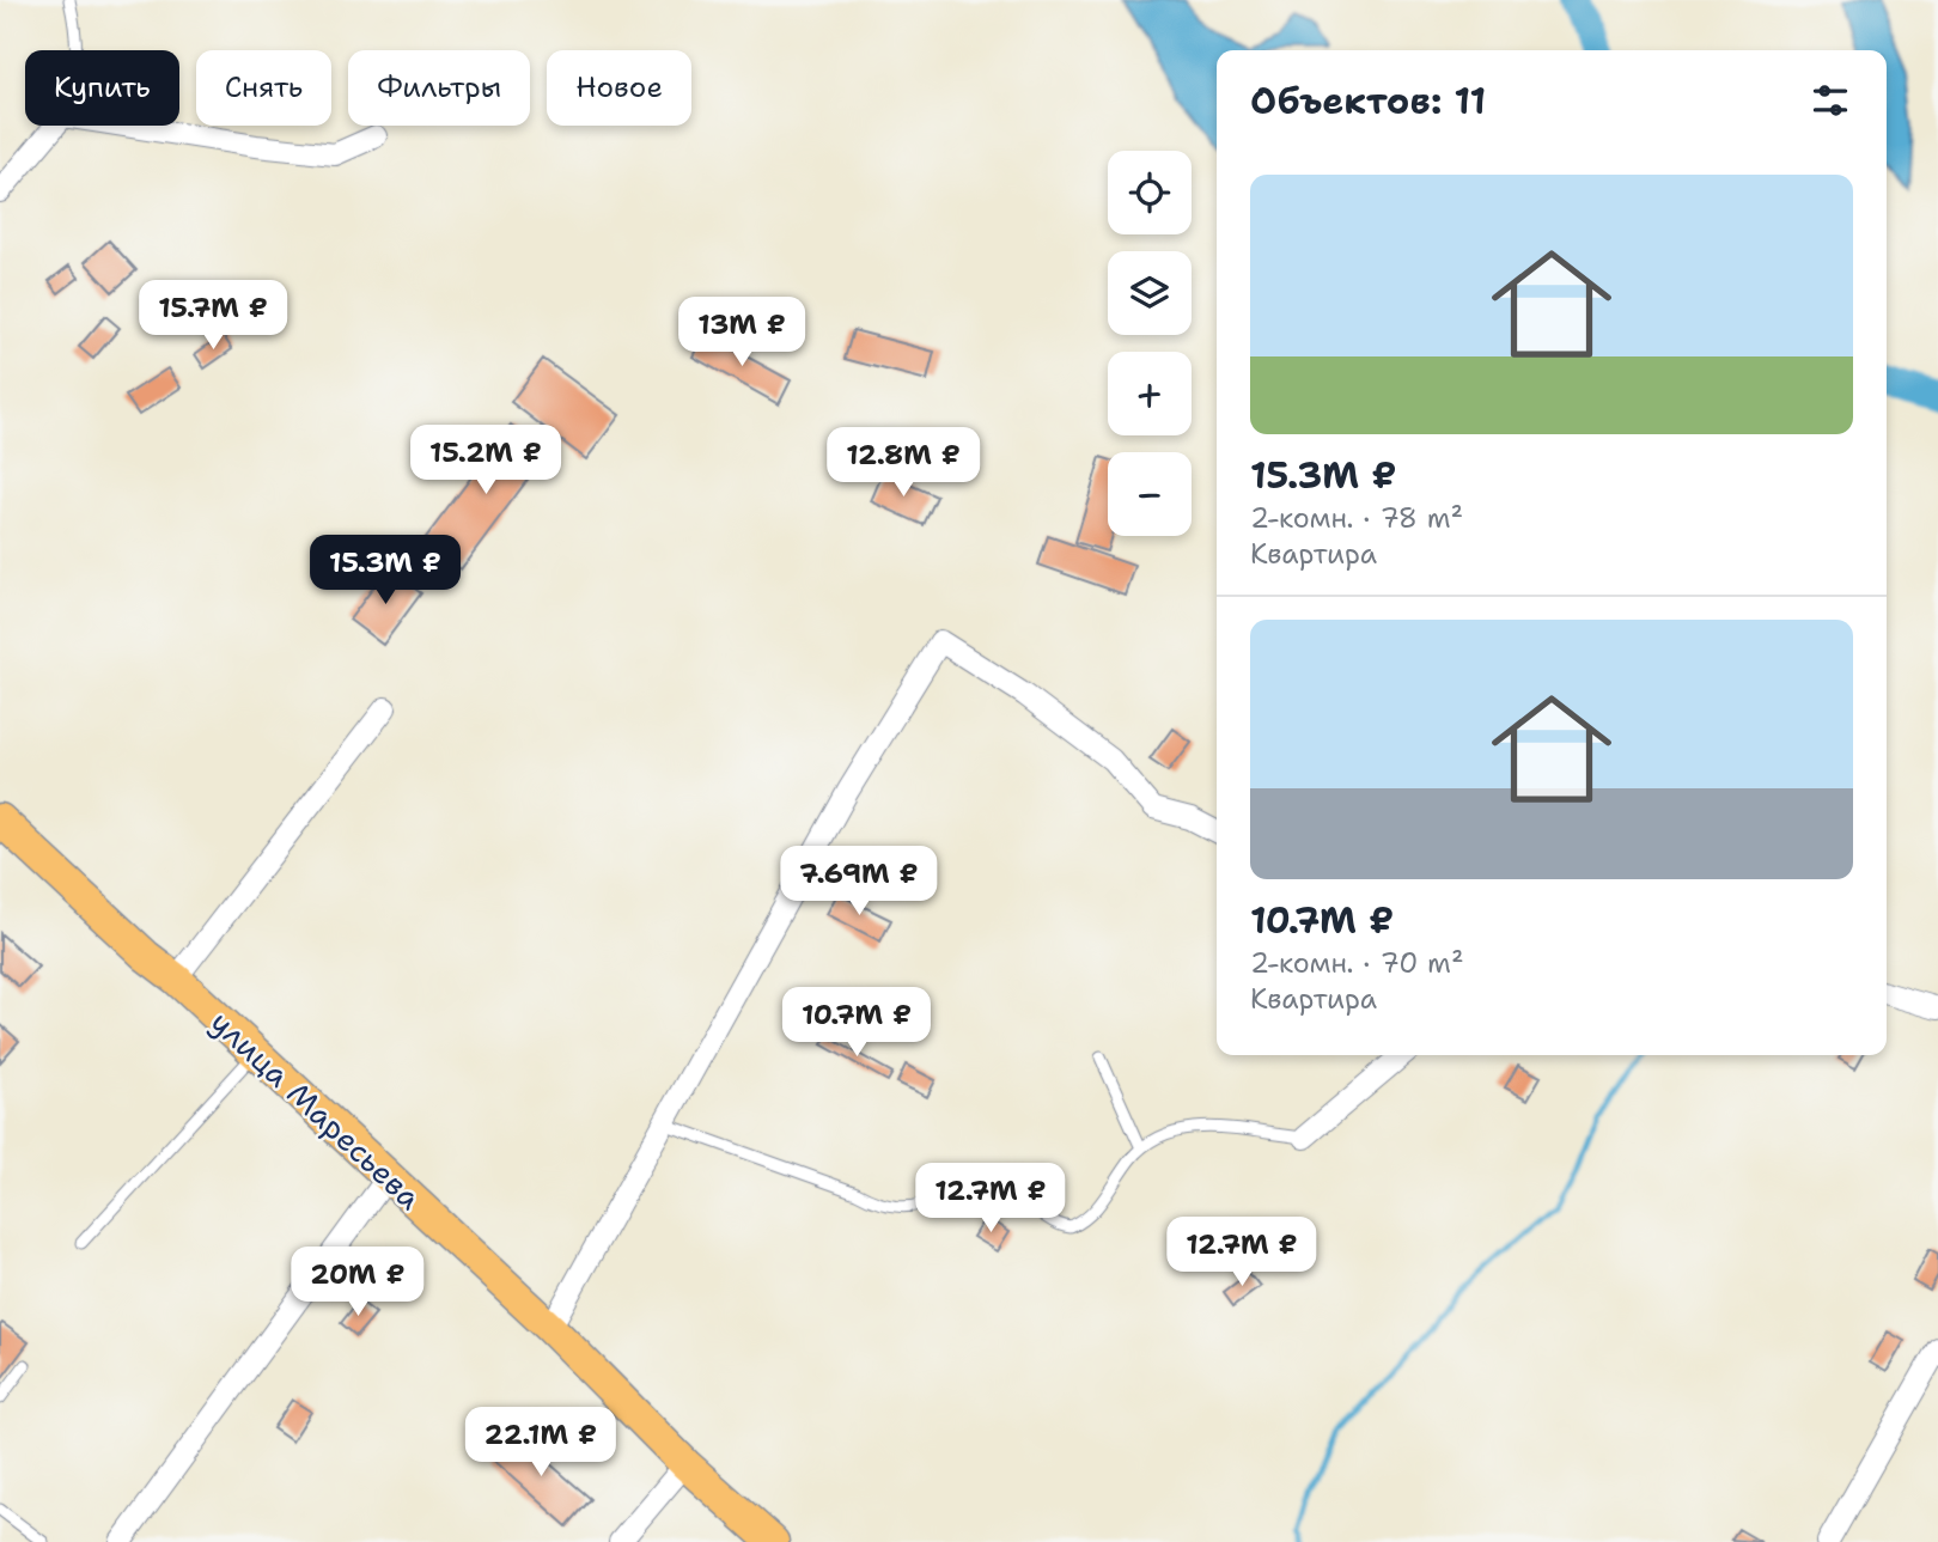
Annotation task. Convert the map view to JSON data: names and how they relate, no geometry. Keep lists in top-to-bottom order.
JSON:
{
  "streets": {
    "main road": ["улица Маресьева"]
  },
  "page": {
    "chip": [
      "Купить",
      "Снять",
      "Фильтры",
      "Новое"
    ],
    "heading": "Объектов: 11",
    "map_buttons": ["+", "−"],
    "list": [
      {
        "name": "15.3M ₽",
        "note": "2-комн. · 78 m² · Квартира"
      },
      {
        "name": "10.7M ₽",
        "note": "2-комн. · 70 m² · Квартира"
      }
    ],
    "price": [
      "15.7M ₽",
      "13M ₽",
      "15.2M ₽",
      "12.8M ₽",
      "15.3M ₽",
      "7.69M ₽",
      "10.7M ₽",
      "12.7M ₽",
      "12.7M ₽",
      "20M ₽",
      "22.1M ₽"
    ]
  }
}
